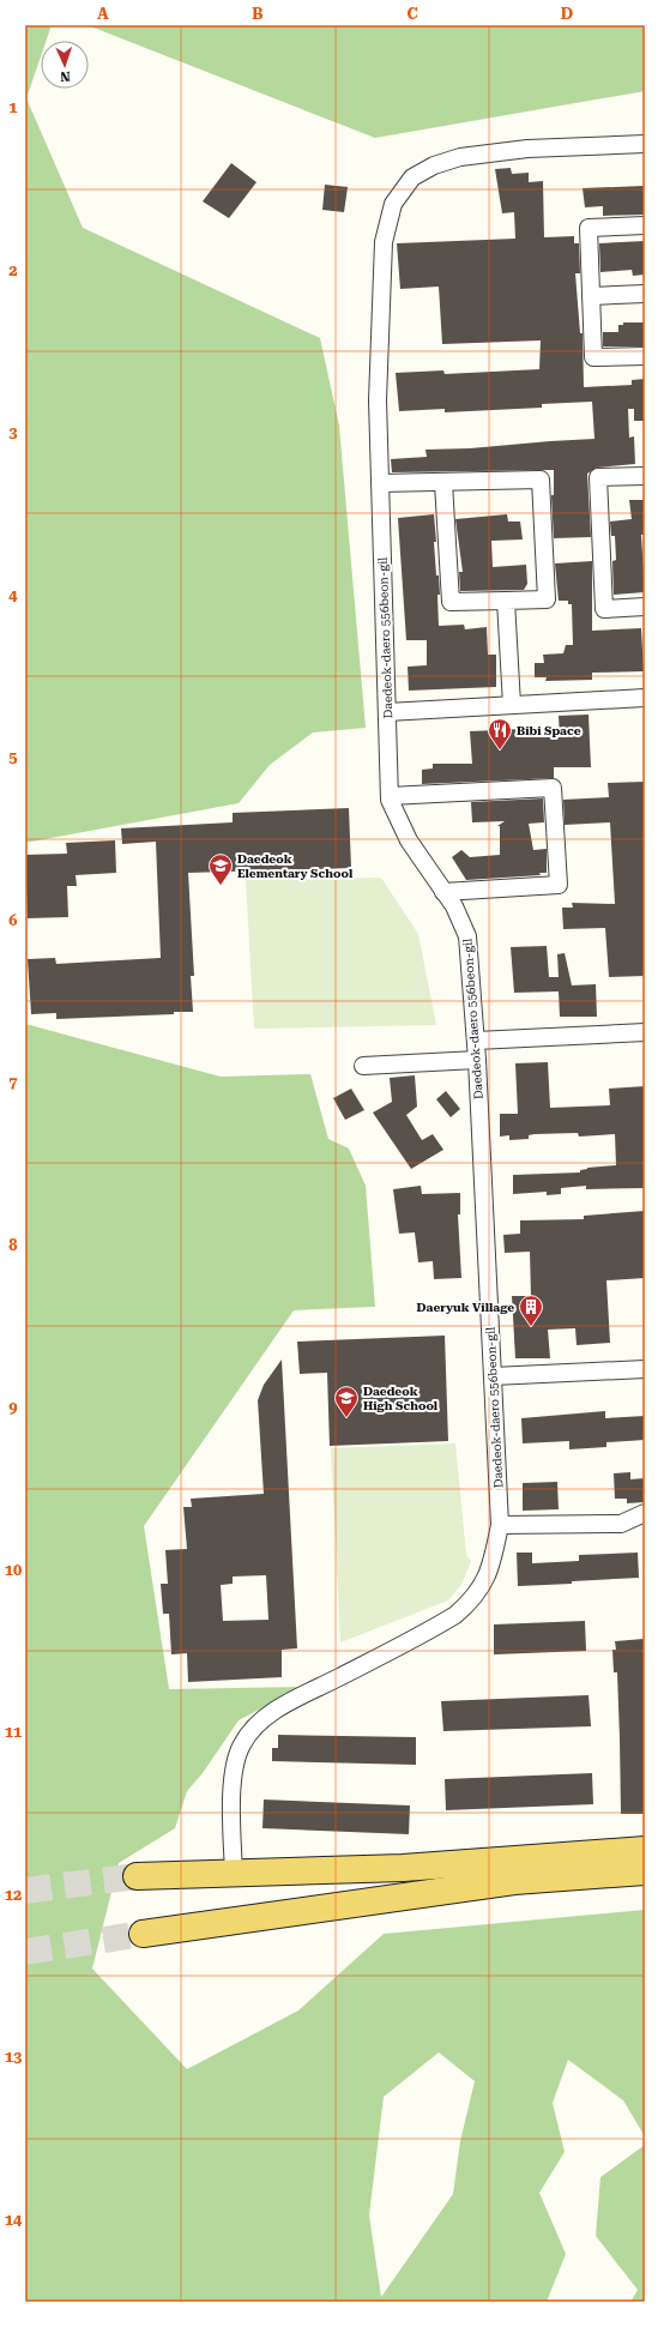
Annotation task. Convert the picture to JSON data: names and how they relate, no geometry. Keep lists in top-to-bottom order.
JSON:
{
  "streets": {
    "street": ["Daedeok-daero 556beon-gil"]
  },
  "places": {
    "restaurant": ["Bibi Space"],
    "school or university": ["Daedeok Elementary School", "Daedeok High School"],
    "building": ["Daeryuk Village"]
  },
  "north": "bottom",
  "grid": {
    "columns": [
      "A",
      "B",
      "C",
      "D"
    ],
    "rows": [
      "1",
      "2",
      "3",
      "4",
      "5",
      "6",
      "7",
      "8",
      "9",
      "10",
      "11",
      "12",
      "13",
      "14"
    ]
  }
}
